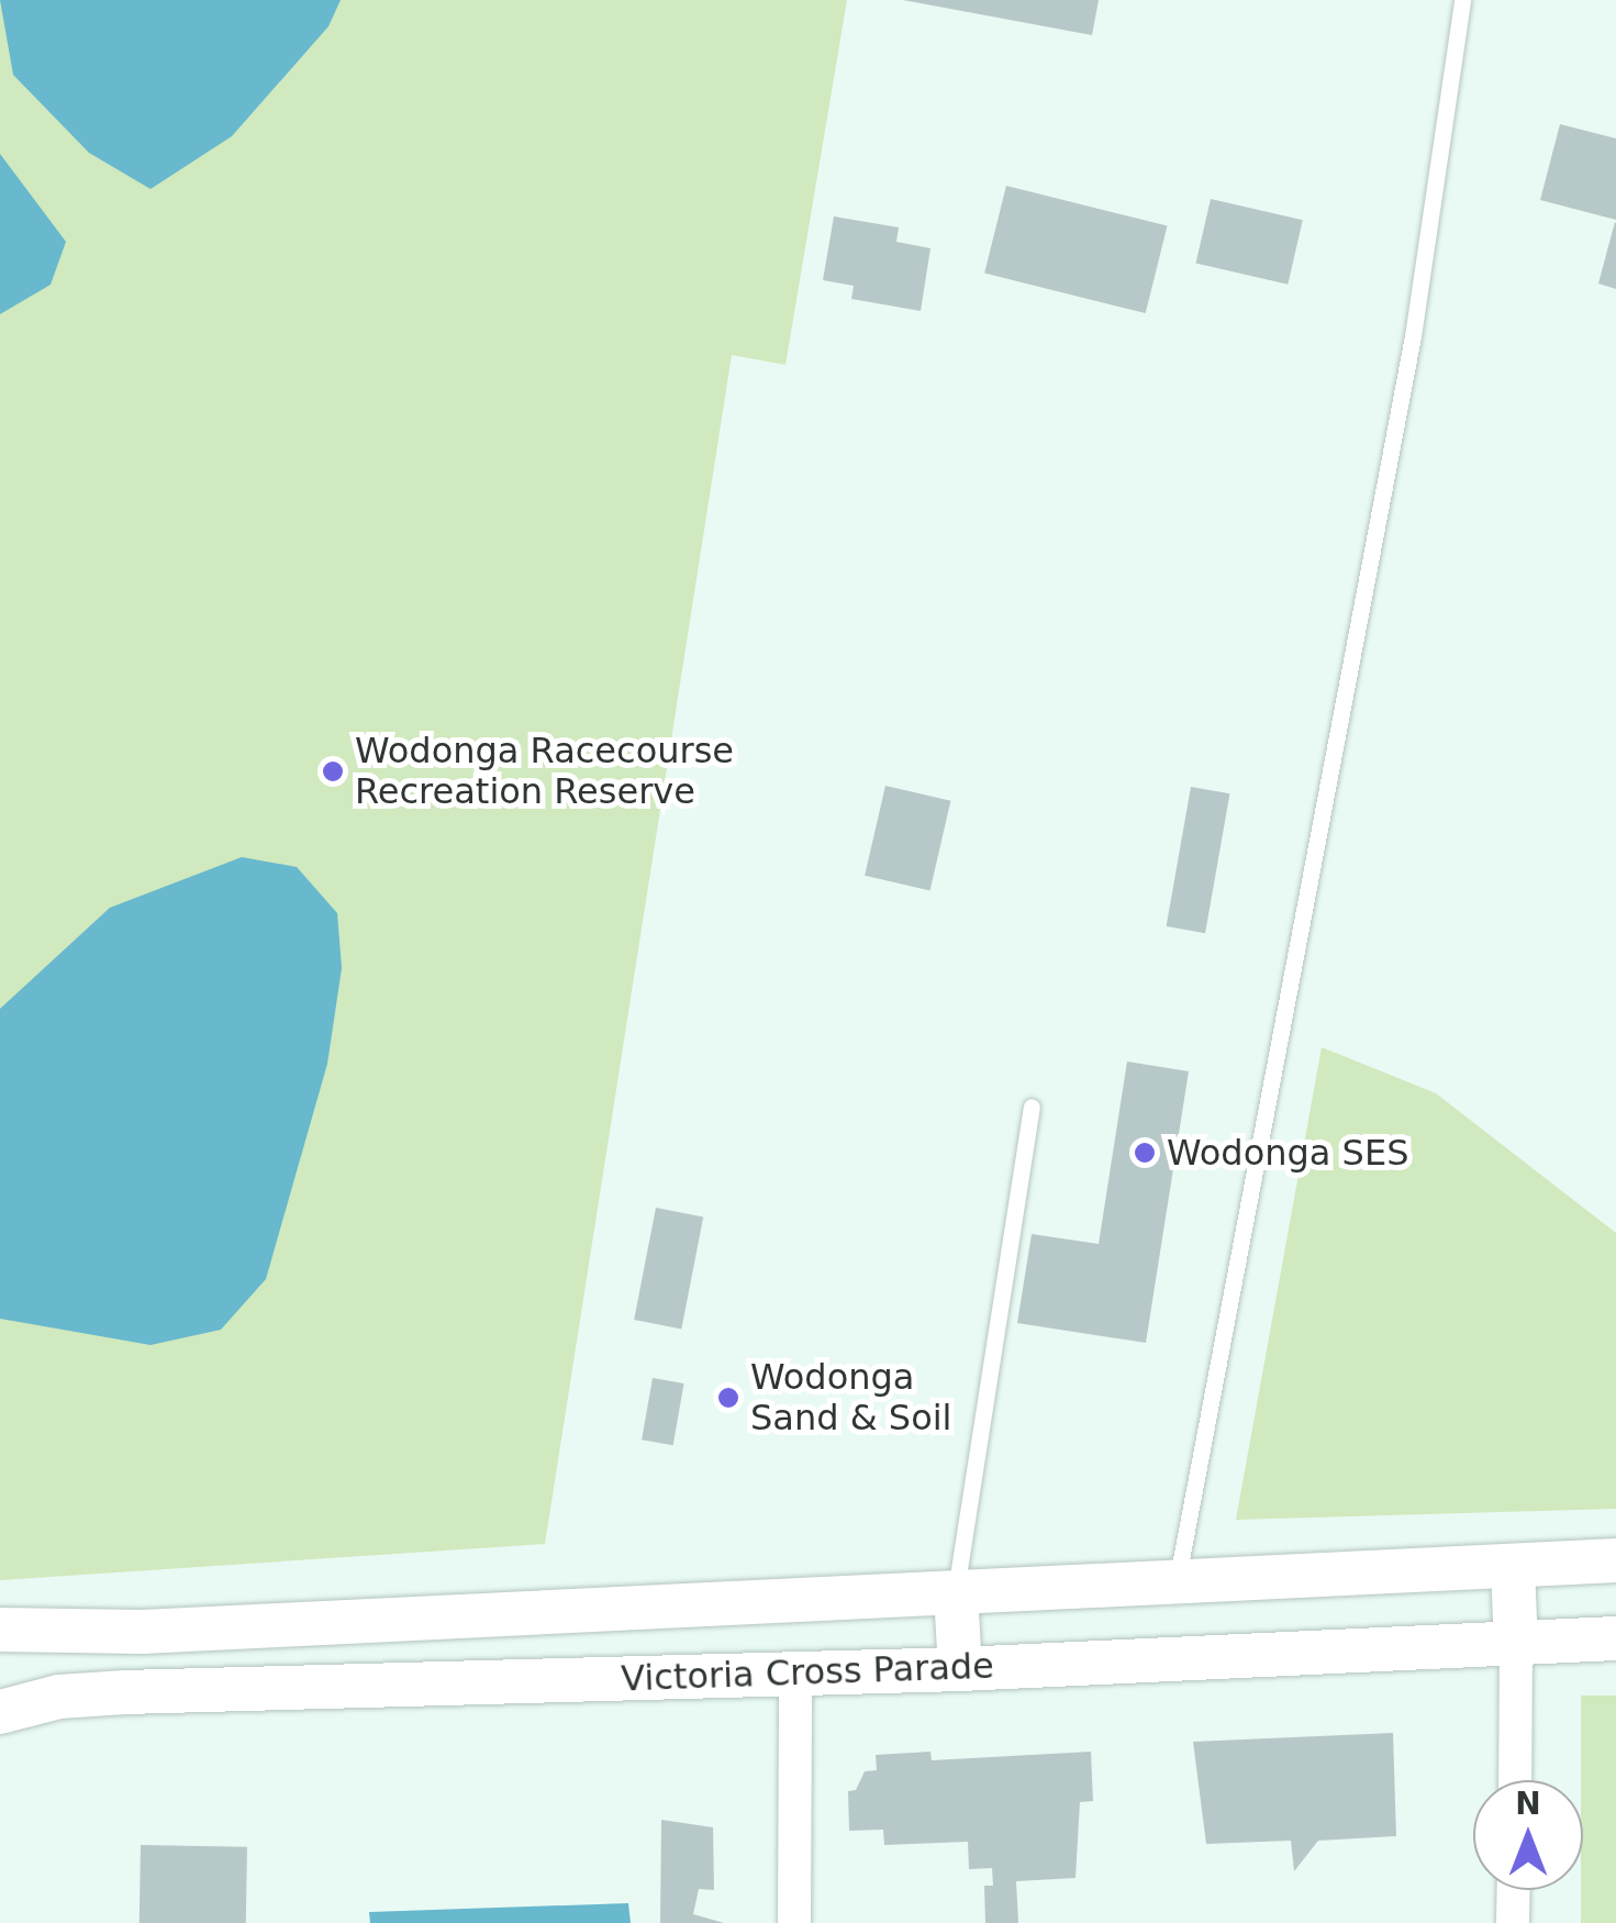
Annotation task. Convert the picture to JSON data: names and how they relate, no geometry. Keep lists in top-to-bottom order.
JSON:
{
  "streets": {
    "main road": ["Victoria Cross Parade"]
  },
  "places": ["Wodonga Racecourse Recreation Reserve", "Wodonga SES", "Wodonga Sand & Soil"],
  "north": "top"
}
